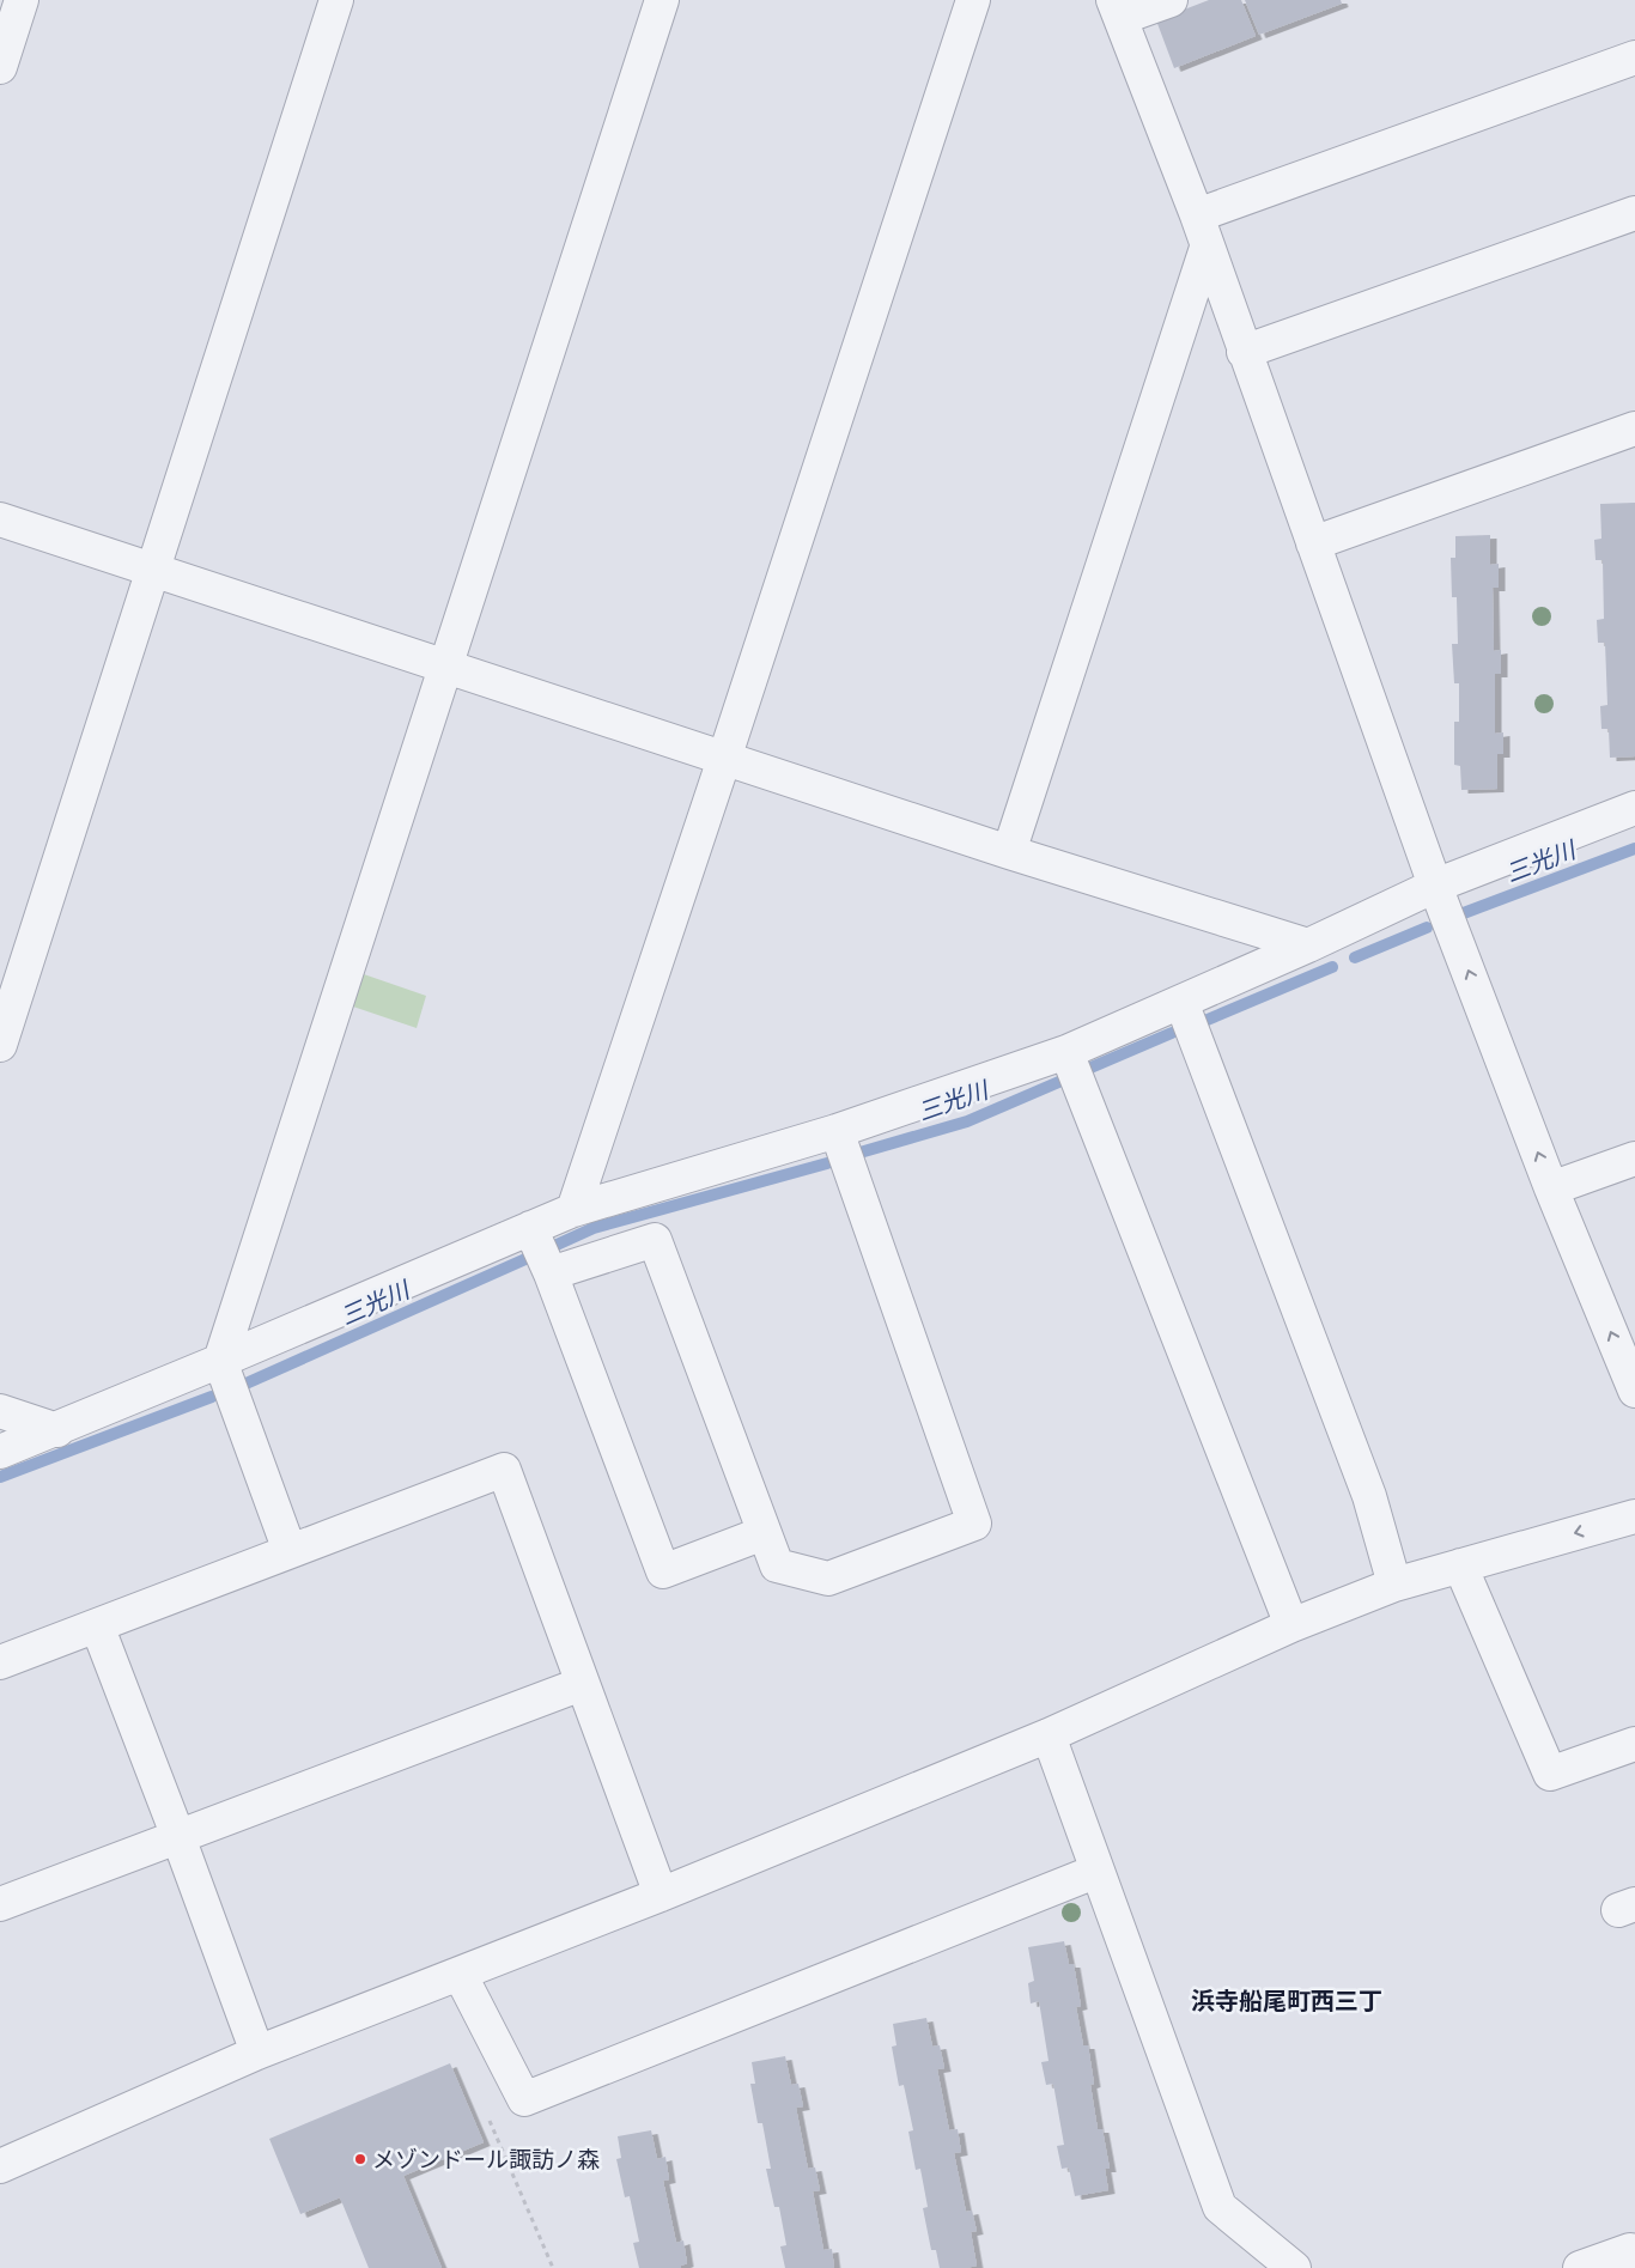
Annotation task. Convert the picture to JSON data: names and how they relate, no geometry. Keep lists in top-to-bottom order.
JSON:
{
  "districts": ["浜寺船尾町西三丁"],
  "water": ["三光川"],
  "places": ["メゾンドール諏訪ノ森"]
}
